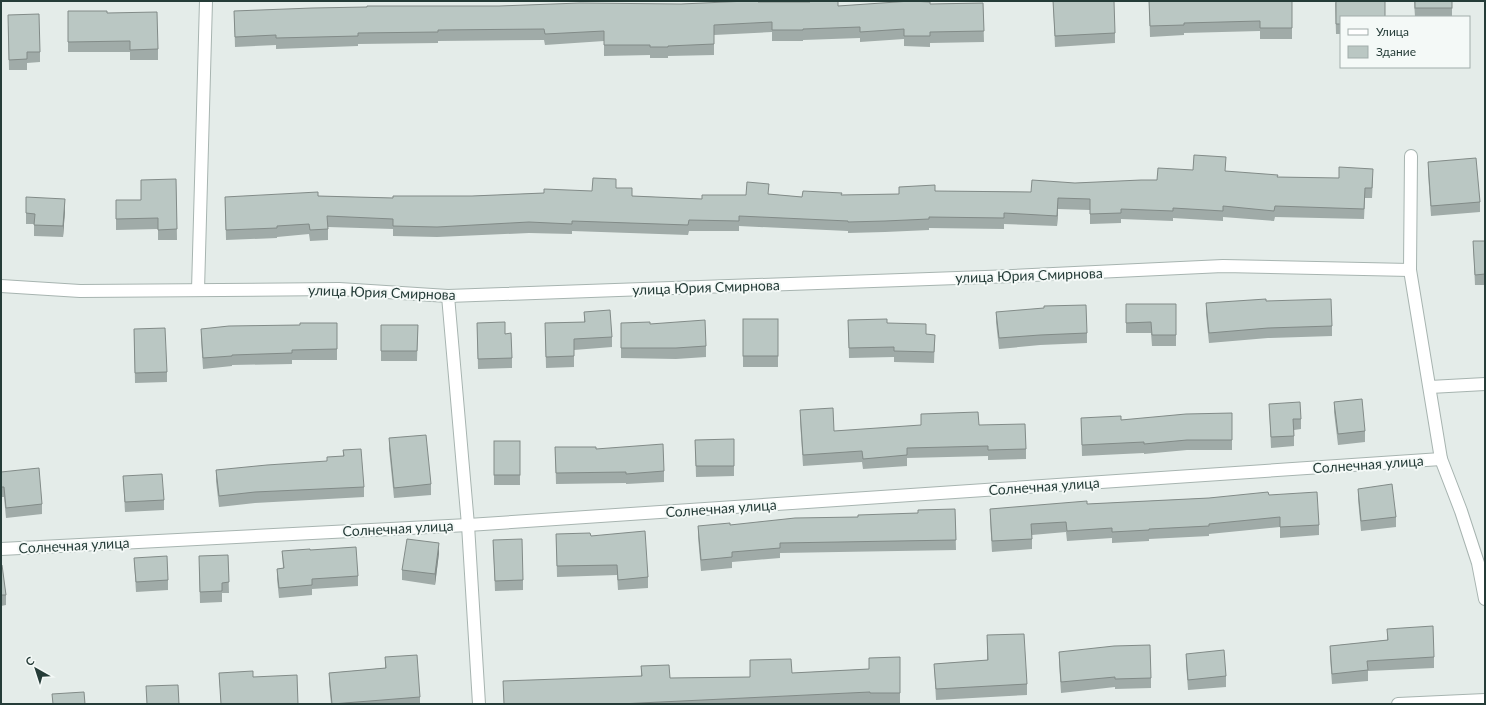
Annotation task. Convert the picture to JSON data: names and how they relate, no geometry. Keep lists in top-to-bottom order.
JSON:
{
  "streets": {
    "street": ["улица Юрия Смирнова", "Солнечная улица"]
  },
  "legend": ["Улица", "Здание"],
  "north": "top left"
}
